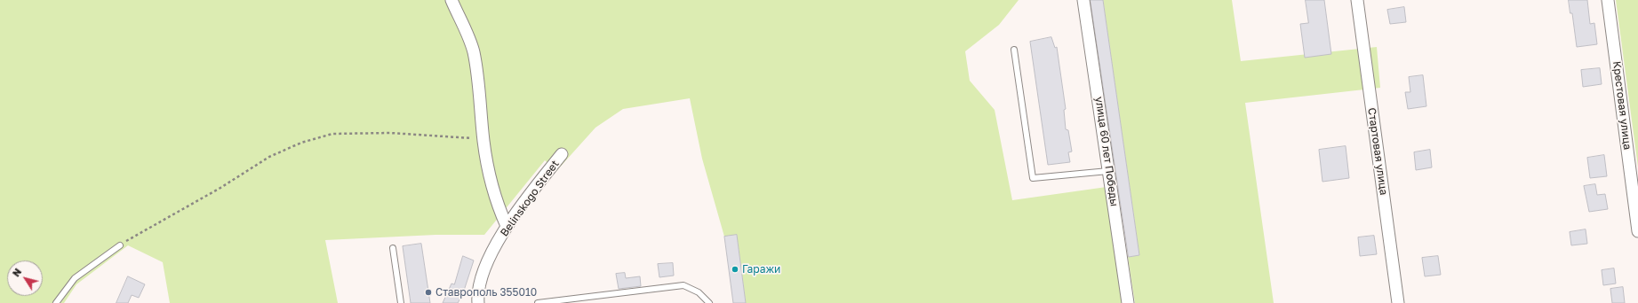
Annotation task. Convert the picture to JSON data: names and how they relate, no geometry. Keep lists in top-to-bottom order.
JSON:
{
  "streets": {
    "street": [
      "Крестовая улица",
      "улица 60 лет Победы",
      "Стартовая улица",
      "Belinskogo Street"
    ]
  },
  "places": ["Гаражи", "Ставрополь 355010"],
  "north": "top left"
}
